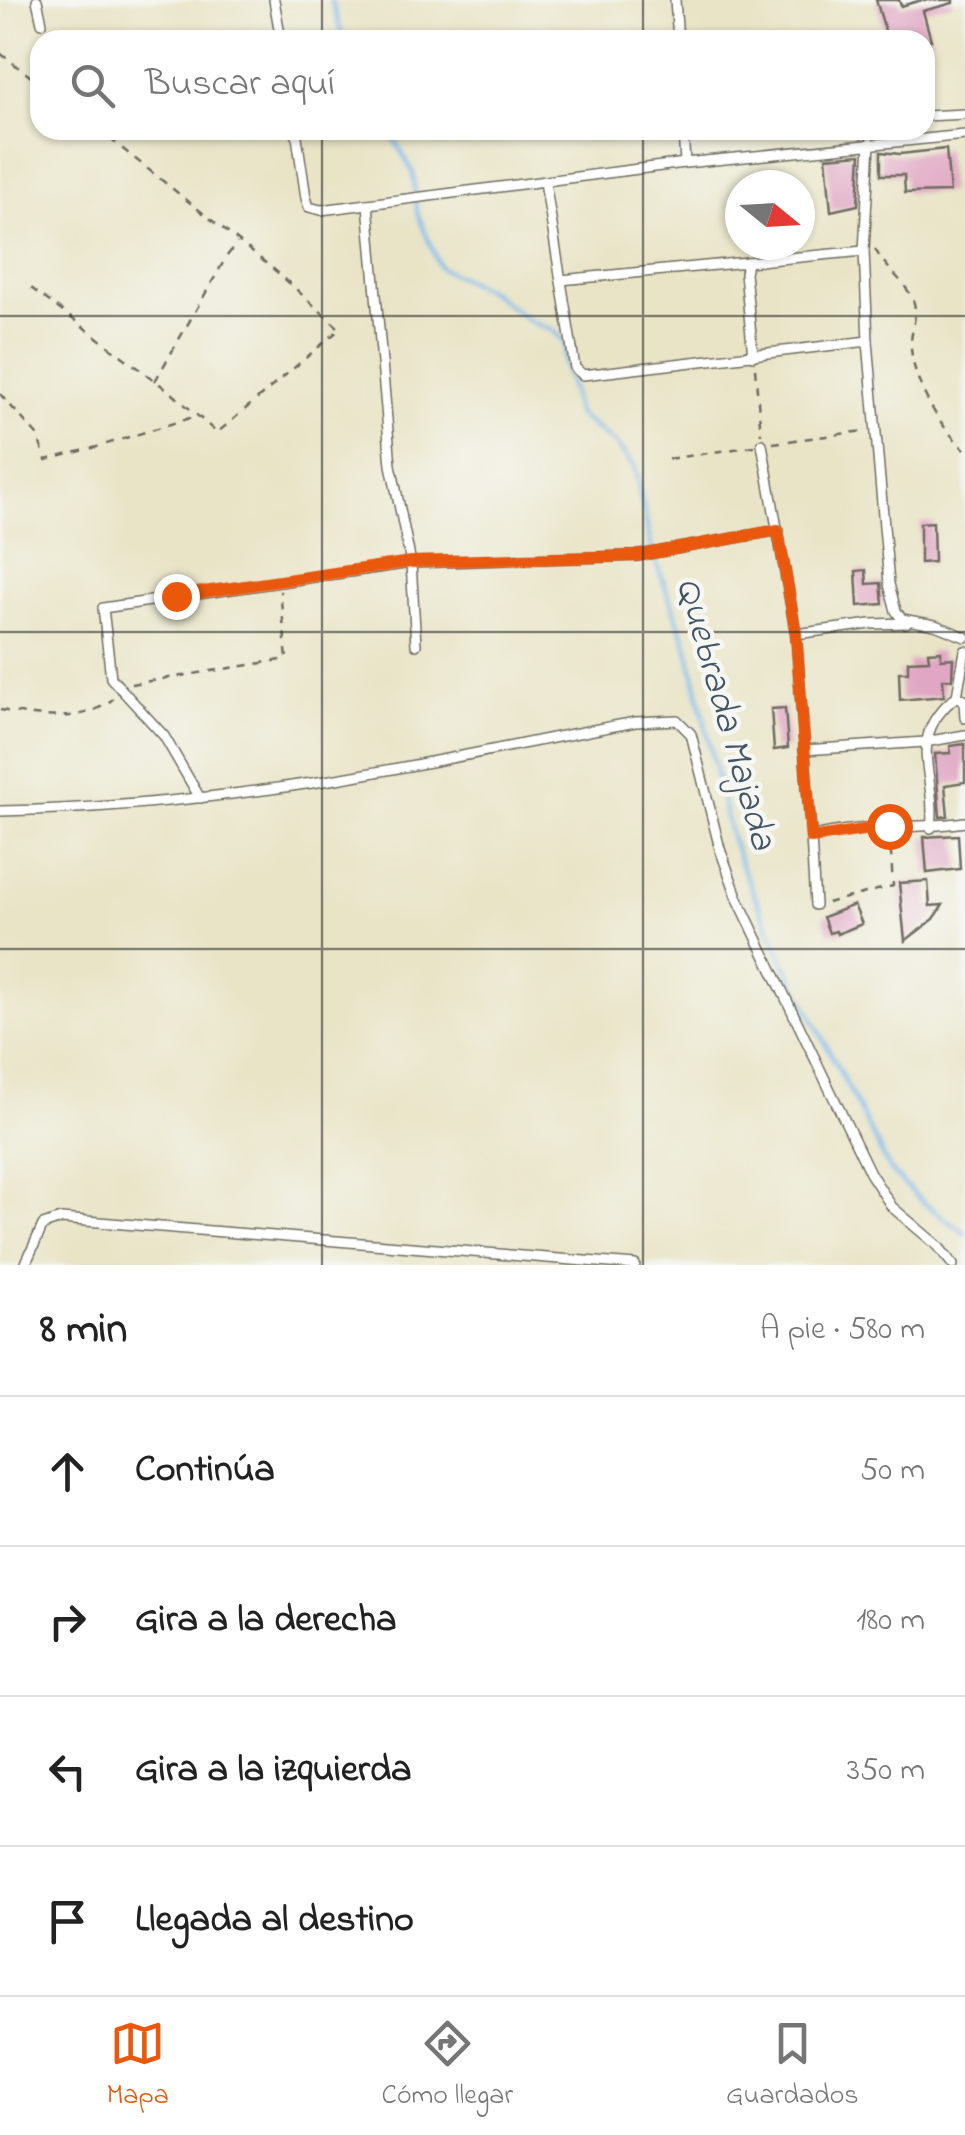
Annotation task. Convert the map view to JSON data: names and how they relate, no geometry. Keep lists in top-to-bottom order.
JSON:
{
  "water": ["Quebrada Majada"],
  "north": "right",
  "page": {
    "search": "Buscar aquí",
    "heading": ["8 min", "A pie · 580 m"],
    "list": [
      ["Continúa", "50 m"],
      ["Gira a la derecha", "180 m"],
      ["Gira a la izquierda", "350 m"],
      "Llegada al destino"
    ],
    "nav": ["Mapa", "Cómo llegar", "Guardados"]
  }
}
